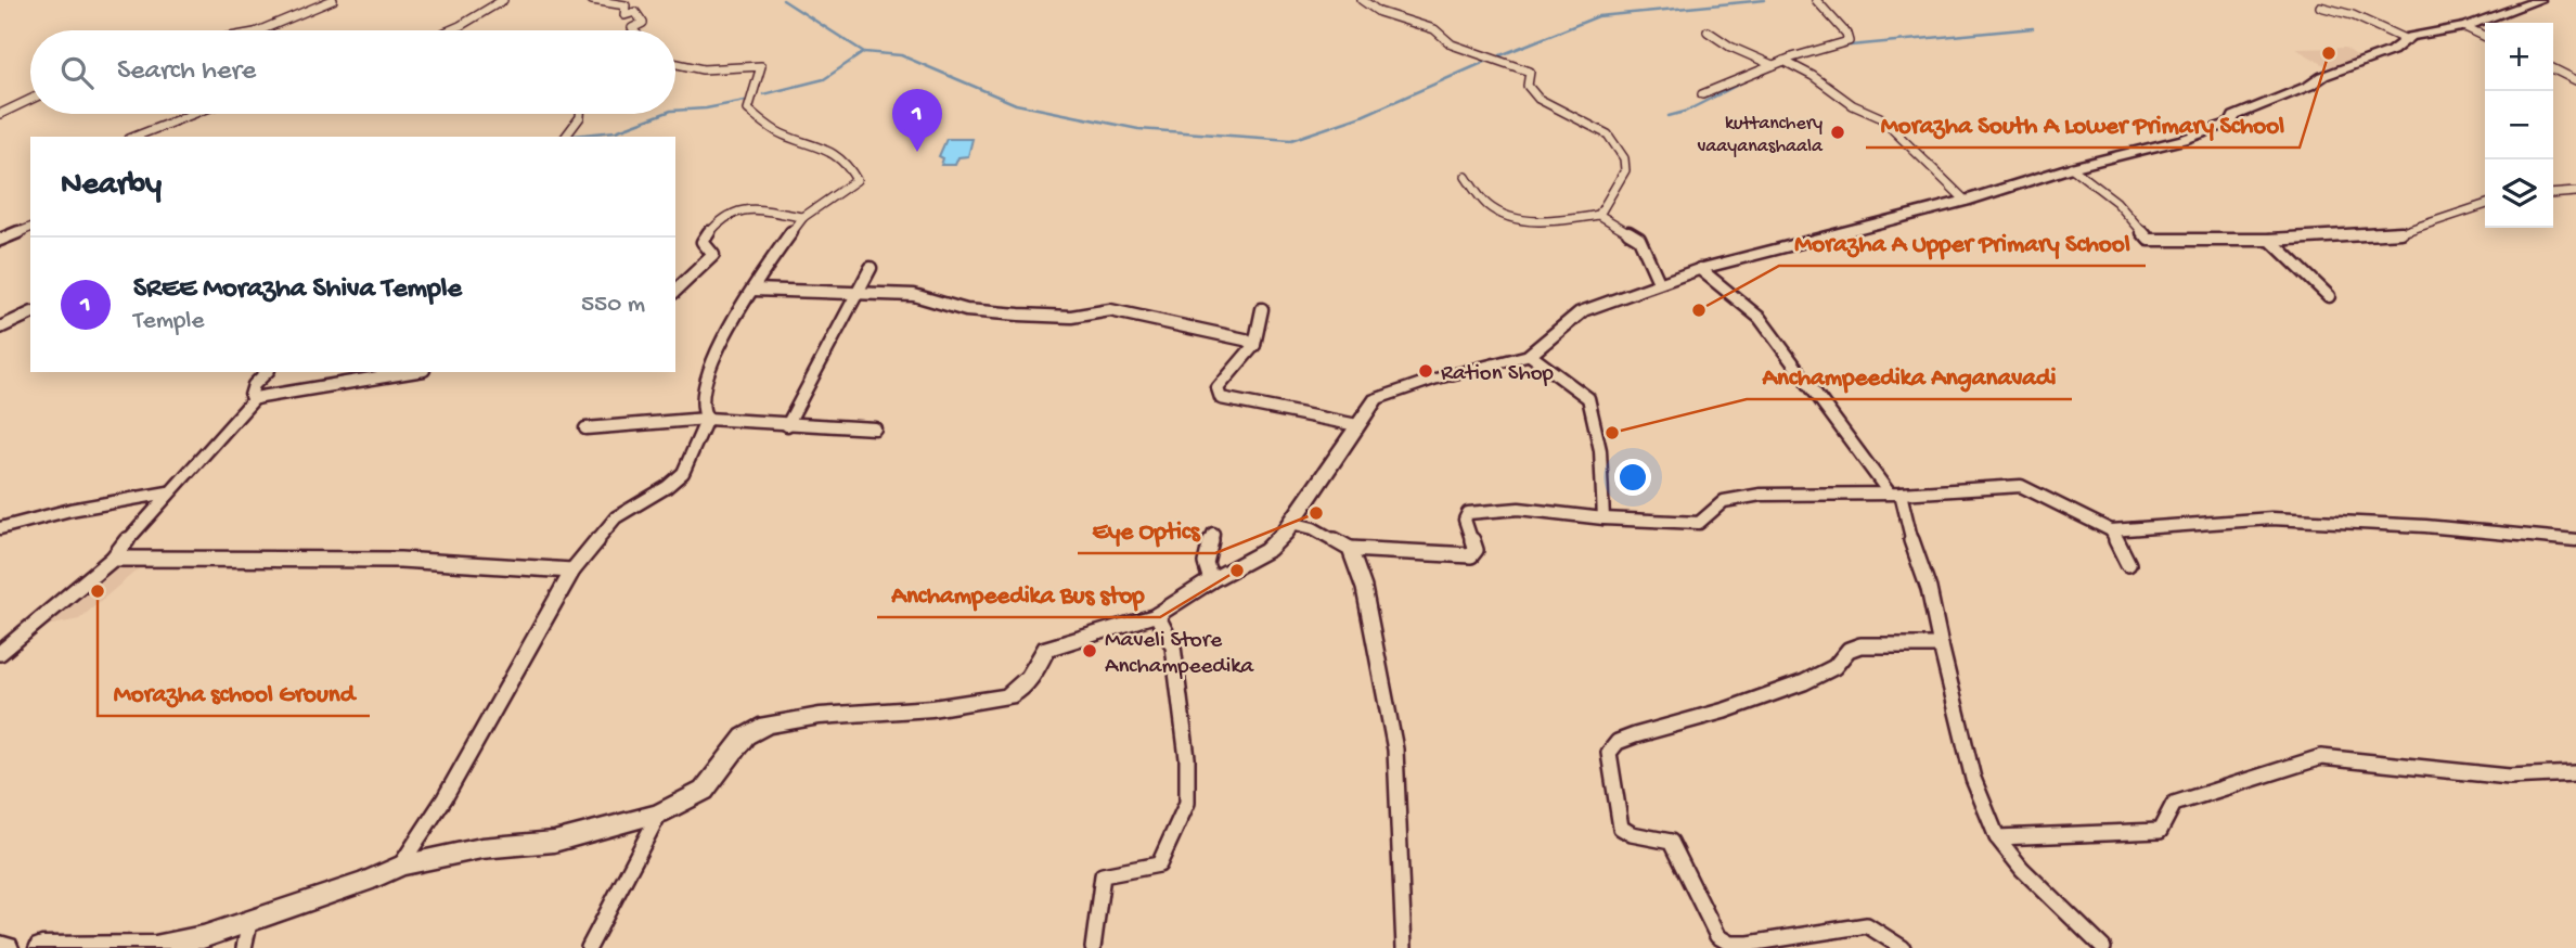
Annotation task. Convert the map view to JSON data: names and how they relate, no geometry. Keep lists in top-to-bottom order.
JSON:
{
  "places": [
    "Morazha South A Lower Primary School",
    "kuttanchery vaayanashaala",
    "Morazha A Upper Primary School",
    "Ration Shop",
    "Anchampeedika Anganavadi",
    "Eye Optics",
    "Anchampeedika Bus stop",
    "Morazha school Ground",
    "Maveli Store Anchampeedika"
  ],
  "page": {
    "map_buttons": ["+", "−"],
    "search": "Search here",
    "pins": "1",
    "heading": "Nearby",
    "list": [
      {
        "mark": "1",
        "name": "SREE Morazha Shiva Temple",
        "note": "Temple",
        "value": "550 m"
      }
    ]
  }
}
